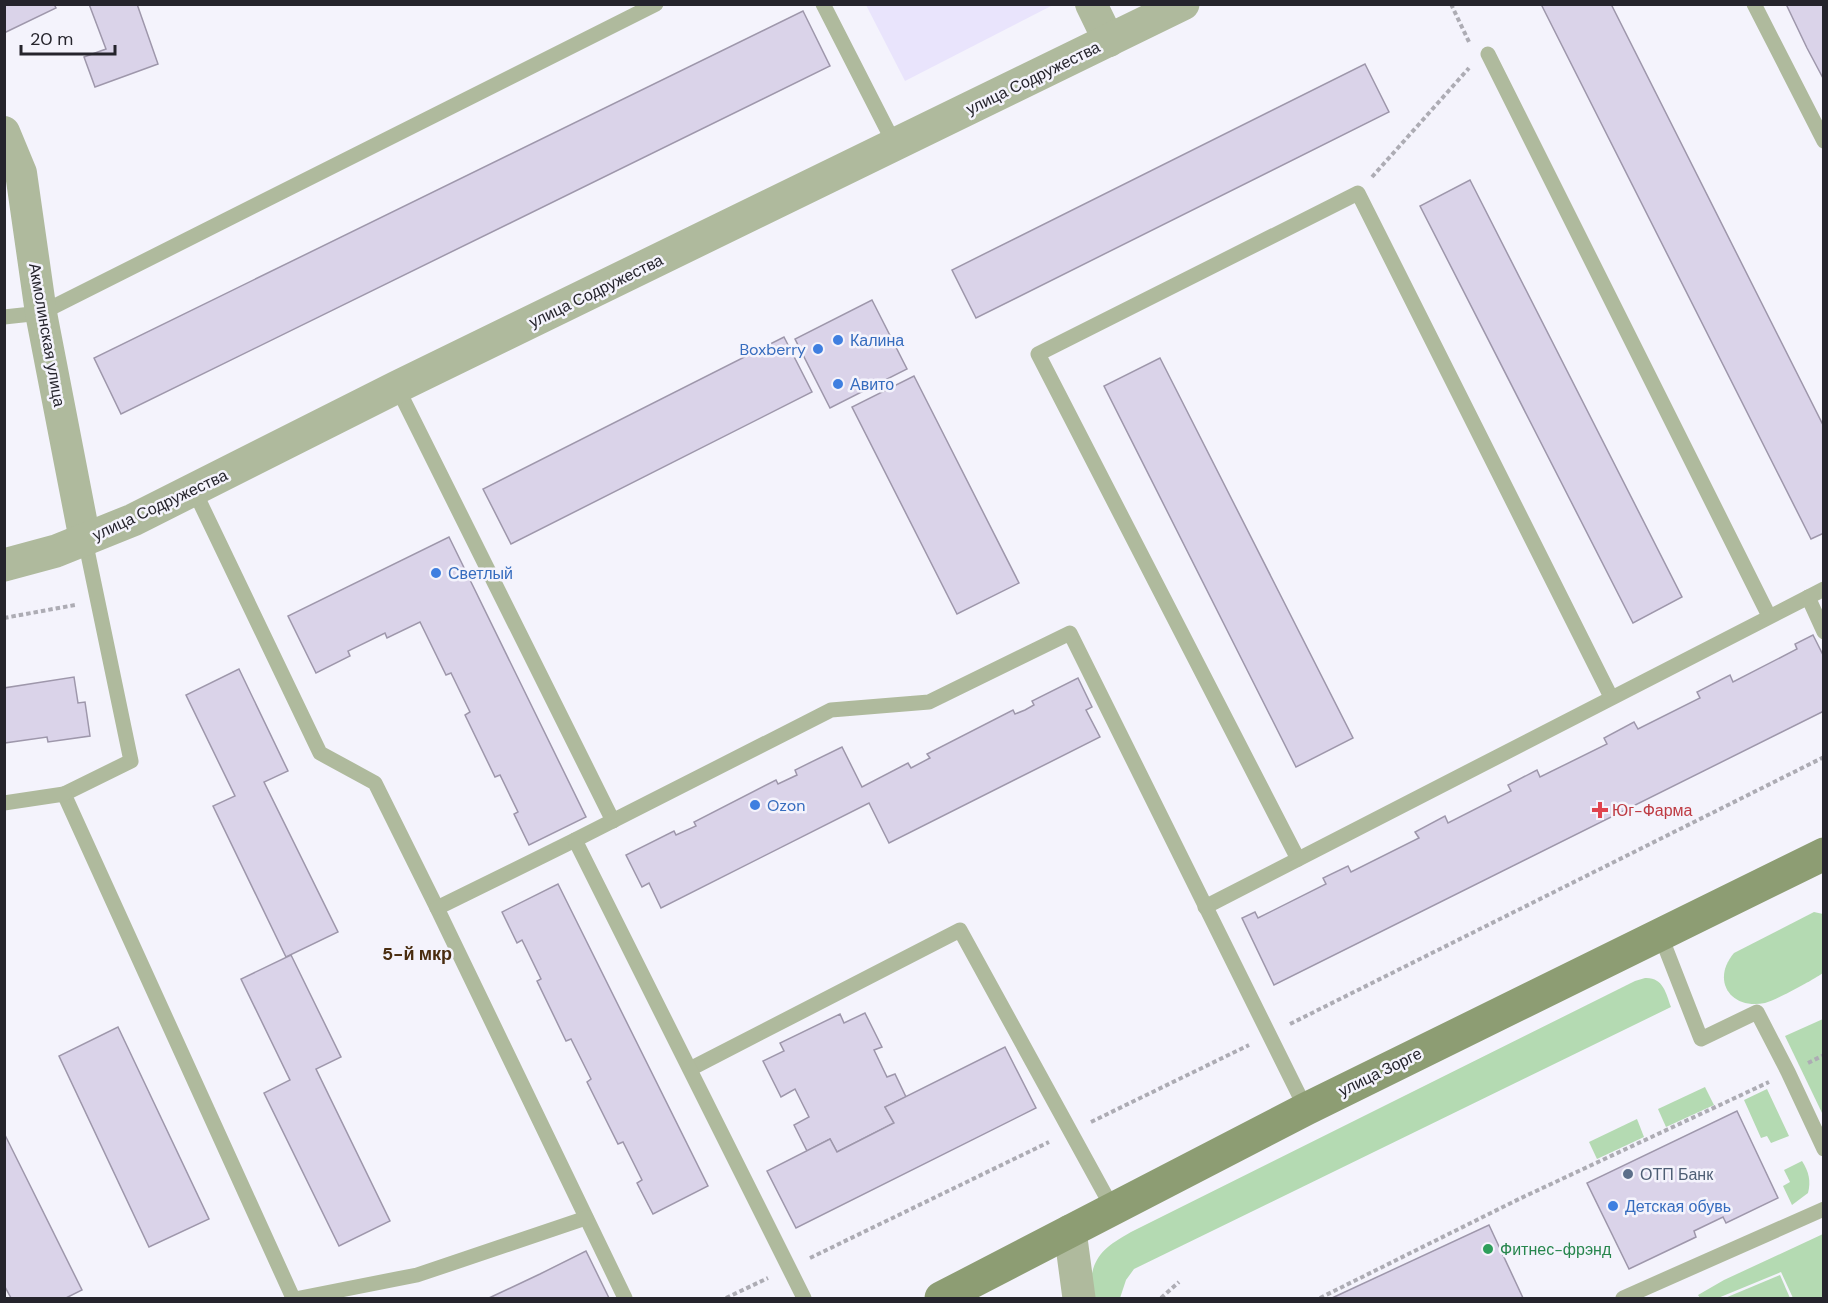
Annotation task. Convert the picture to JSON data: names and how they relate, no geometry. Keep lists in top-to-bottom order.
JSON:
{
  "streets": {
    "main road": ["улица Зорге"],
    "street": ["улица Содружества", "Акмолинская улица"]
  },
  "crossings": [
    ["улица Содружества", "Акмолинская улица"]
  ],
  "districts": ["5-й мкр"],
  "places": {
    "other": [
      "Калина",
      "Boxberry",
      "Авито",
      "Светлый",
      "Ozon",
      "ОТП Банк",
      "Детская обувь",
      "Фитнес-фрэнд"
    ],
    "health": ["Юг-Фарма"]
  },
  "scale_bar": "20 m"
}
